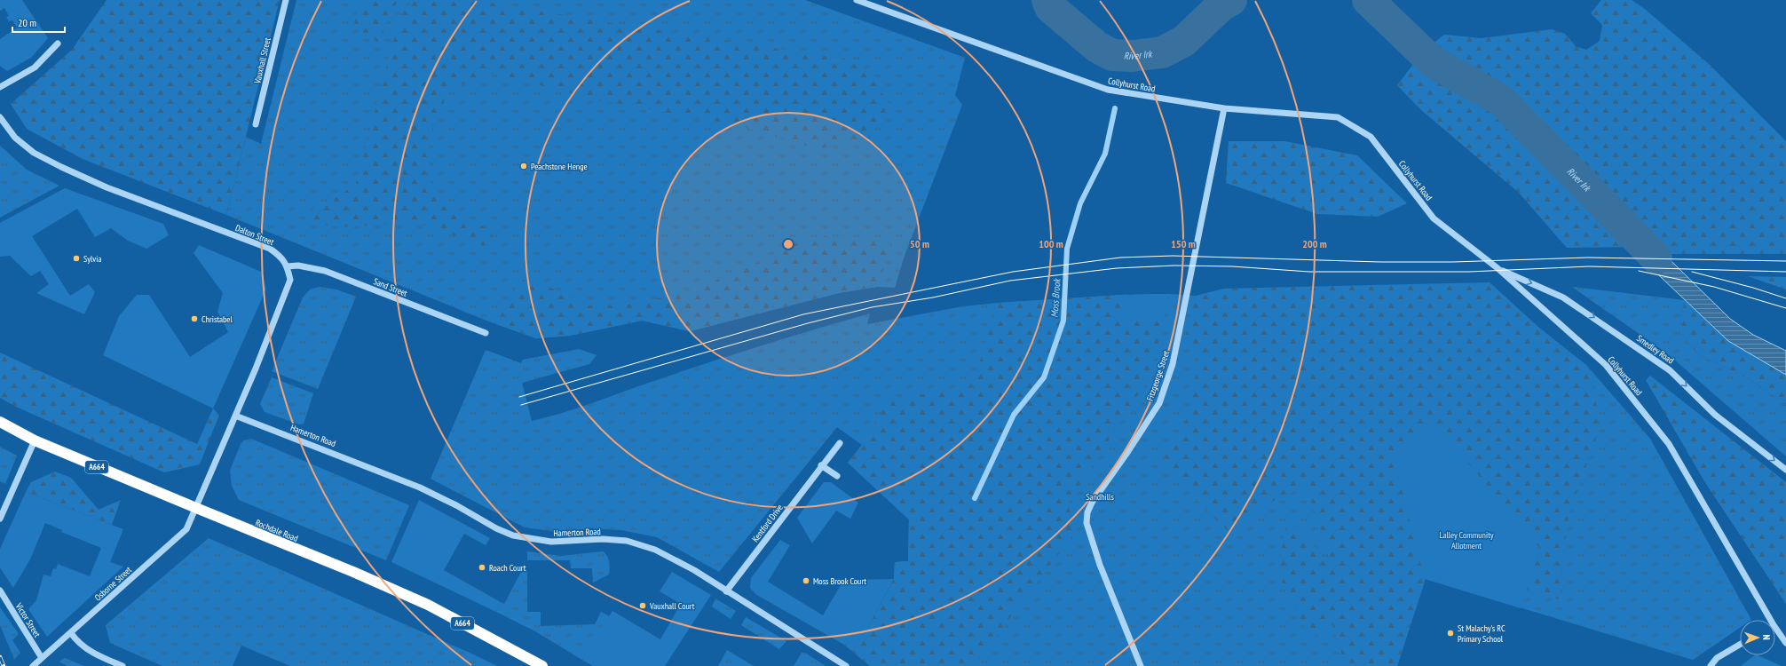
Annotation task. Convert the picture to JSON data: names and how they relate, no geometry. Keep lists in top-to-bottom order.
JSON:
{
  "streets": {
    "highway": ["A664", "Rochdale Road"],
    "street": [
      "Vauxhall Street",
      "Collyhurst Road",
      "Dalton Street",
      "Sand Street",
      "Smedley Road",
      "Fitzgeorge Street",
      "Hamerton Road",
      "Kentford Drive",
      "Osborne Street",
      "Victor Street"
    ]
  },
  "crossings": [
    ["Collyhurst Road", "Smedley Road"],
    ["Collyhurst Road", "Fitzgeorge Street"],
    ["Dalton Street", "Sand Street"],
    ["Dalton Street", "Hamerton Road"],
    ["Dalton Street", "Rochdale Road"],
    ["Dalton Street", "Osborne Street"],
    ["Hamerton Road", "Kentford Drive"],
    ["Rochdale Road", "Osborne Street"],
    ["Osborne Street", "Victor Street"]
  ],
  "one_way": ["Smedley Road"],
  "water": ["River Irk", "Moss Brook"],
  "parks": ["Sandhills", "Lalley Community Allotment"],
  "places": [
    "Peachstone Henge",
    "Sylvia",
    "Christabel",
    "Roach Court",
    "Moss Brook Court",
    "Vauxhall Court",
    "St Malachy's RC Primary School"
  ],
  "scale_bar": "20 m",
  "north": "right",
  "rings": [
    "50 m",
    "100 m",
    "150 m",
    "200 m"
  ]
}
